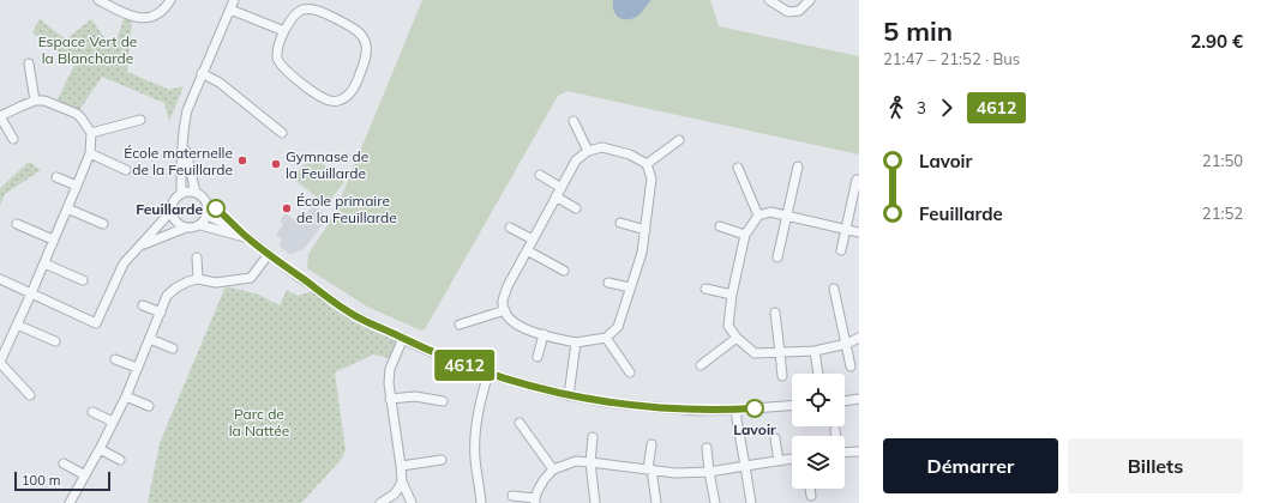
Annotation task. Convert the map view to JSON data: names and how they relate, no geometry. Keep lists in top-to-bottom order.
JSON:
{
  "parks": ["Espace Vert de la Blancharde", "Parc de la Nattée"],
  "places": [
    "École maternelle de la Feuillarde",
    "Gymnase de la Feuillarde",
    "Feuillarde",
    "École primaire de la Feuillarde",
    "Lavoir"
  ],
  "lines": ["bus line 4612"],
  "scale_bar": "100 m",
  "page": {
    "on_map": "4612",
    "heading": ["5 min", "21:47 – 21:52 · Bus", "2.90 €"],
    "legs": ["3", "4612"],
    "list": [
      {
        "name": "Lavoir",
        "value": "21:50"
      },
      {
        "name": "Feuillarde",
        "value": "21:52"
      }
    ],
    "buttons": ["Démarrer", "Billets"],
    "scale": "100 m"
  }
}
